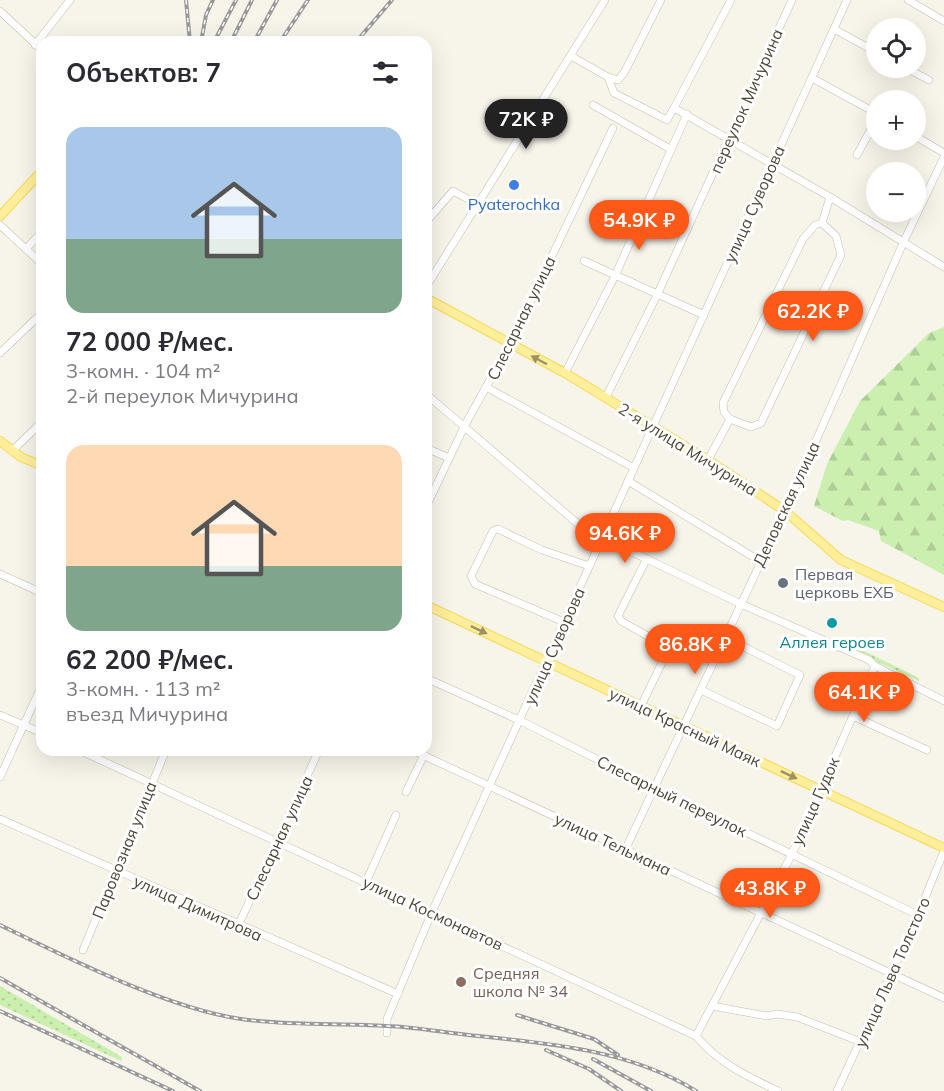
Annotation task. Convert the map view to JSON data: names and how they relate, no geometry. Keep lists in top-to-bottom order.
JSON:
{
  "streets": {
    "main road": ["2-я улица Мичурина", "улица Красный Маяк"],
    "street": [
      "переулок Мичурина",
      "улица Суворова",
      "Слесарная улица",
      "Деповская улица",
      "Слесарный переулок",
      "улица Гудок",
      "улица Тельмана",
      "Паровозная улица",
      "улица Димитрова",
      "улица Космонавтов",
      "улица Льва Толстого"
    ]
  },
  "crossings": [
    ["переулок Мичурина", "2-я улица Мичурина"],
    ["улица Суворова", "2-я улица Мичурина"],
    ["улица Суворова", "улица Красный Маяк"],
    ["улица Суворова", "Слесарный переулок"],
    ["улица Суворова", "улица Тельмана"],
    ["улица Суворова", "улица Димитрова"],
    ["улица Суворова", "улица Космонавтов"],
    ["Слесарная улица", "2-я улица Мичурина"],
    ["Слесарная улица", "улица Димитрова"],
    ["Слесарная улица", "улица Космонавтов"],
    ["2-я улица Мичурина", "Деповская улица"],
    ["Деповская улица", "улица Красный Маяк"],
    ["Деповская улица", "Слесарный переулок"],
    ["Деповская улица", "улица Тельмана"],
    ["улица Красный Маяк", "улица Гудок"],
    ["улица Красный Маяк", "улица Льва Толстого"],
    ["Слесарный переулок", "улица Гудок"],
    ["Слесарный переулок", "улица Льва Толстого"],
    ["улица Гудок", "улица Тельмана"],
    ["улица Гудок", "улица Космонавтов"],
    ["улица Тельмана", "улица Льва Толстого"],
    ["Паровозная улица", "улица Димитрова"],
    ["Паровозная улица", "улица Космонавтов"]
  ],
  "one_way": ["улица Красный Маяк"],
  "places": [
    "Pyaterochka",
    "Первая церковь ЕХБ",
    "Аллея героев",
    "Средняя школа № 34"
  ],
  "page": {
    "map_buttons": ["+", "−"],
    "heading": "Объектов: 7",
    "price": [
      "72K ₽",
      "54.9K ₽",
      "62.2K ₽",
      "94.6K ₽",
      "86.8K ₽",
      "64.1K ₽",
      "43.8K ₽"
    ],
    "list": [
      {
        "name": "72 000 ₽/мес.",
        "note": "3-комн. · 104 m² · 2-й переулок Мичурина"
      },
      {
        "name": "62 200 ₽/мес.",
        "note": "3-комн. · 113 m² · въезд Мичурина"
      }
    ]
  }
}
